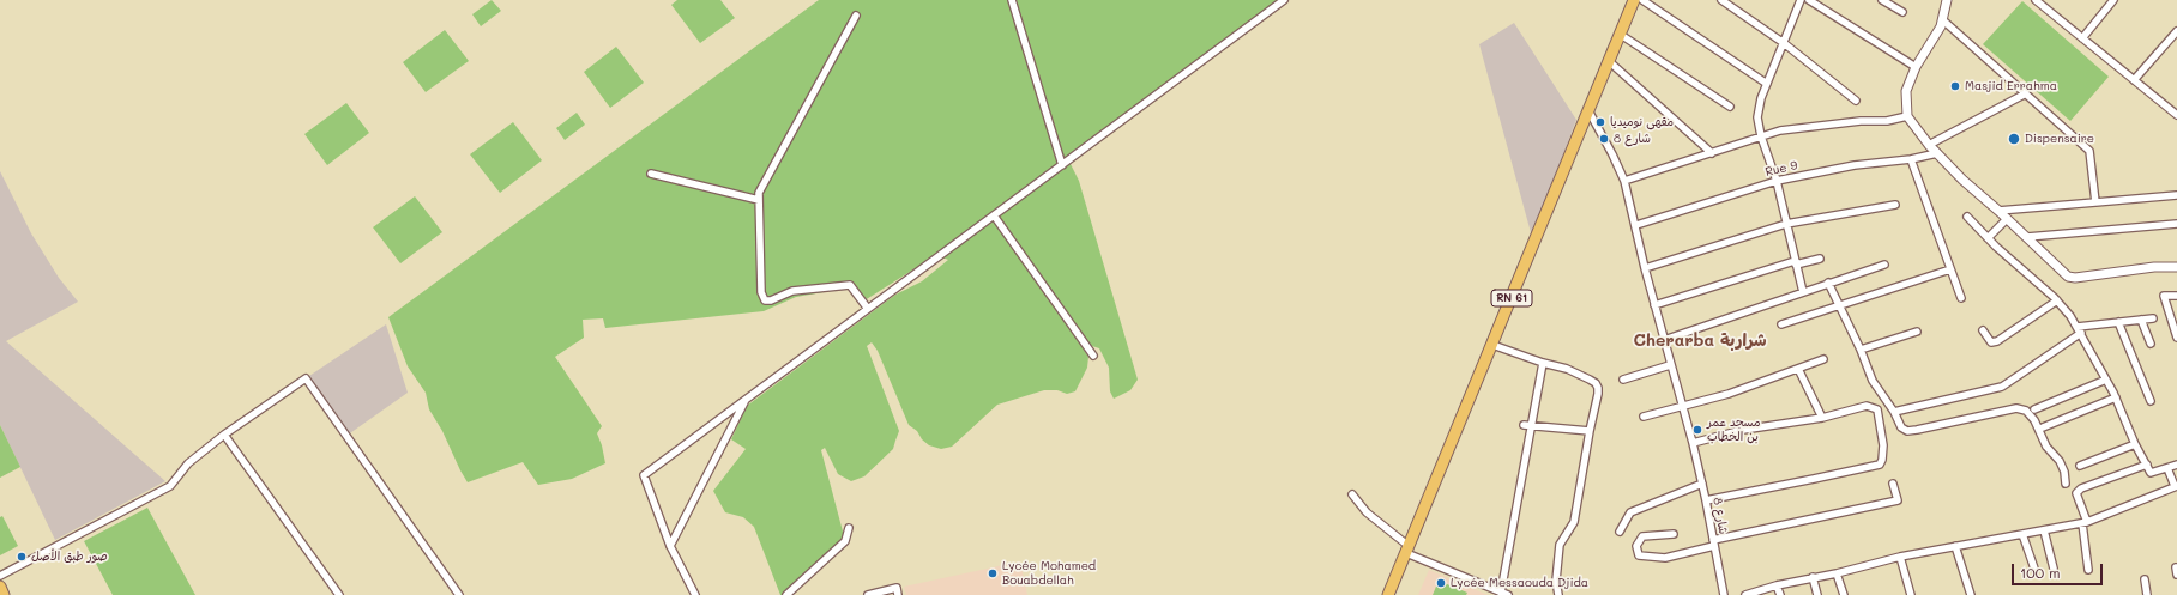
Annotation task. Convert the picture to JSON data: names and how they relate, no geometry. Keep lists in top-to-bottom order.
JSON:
{
  "streets": {
    "main road": ["RN 61"],
    "street": ["Rue 9", "شارع 8"]
  },
  "crossings": [
    ["Rue 9", "شارع 8"],
    ["RN 61", "شارع 8"]
  ],
  "districts": ["Cherarba شراربة"],
  "places": [
    "Masjid Errahma",
    "مقهى نوميديا",
    "شارع 8",
    "Dispensaire",
    "مسجد عمر بن الخطاب",
    "صور طبق الأصل",
    "Lycée Mohamed Bouabdellah",
    "Lycée Messaouda Djida"
  ],
  "scale_bar": "100 m"
}
